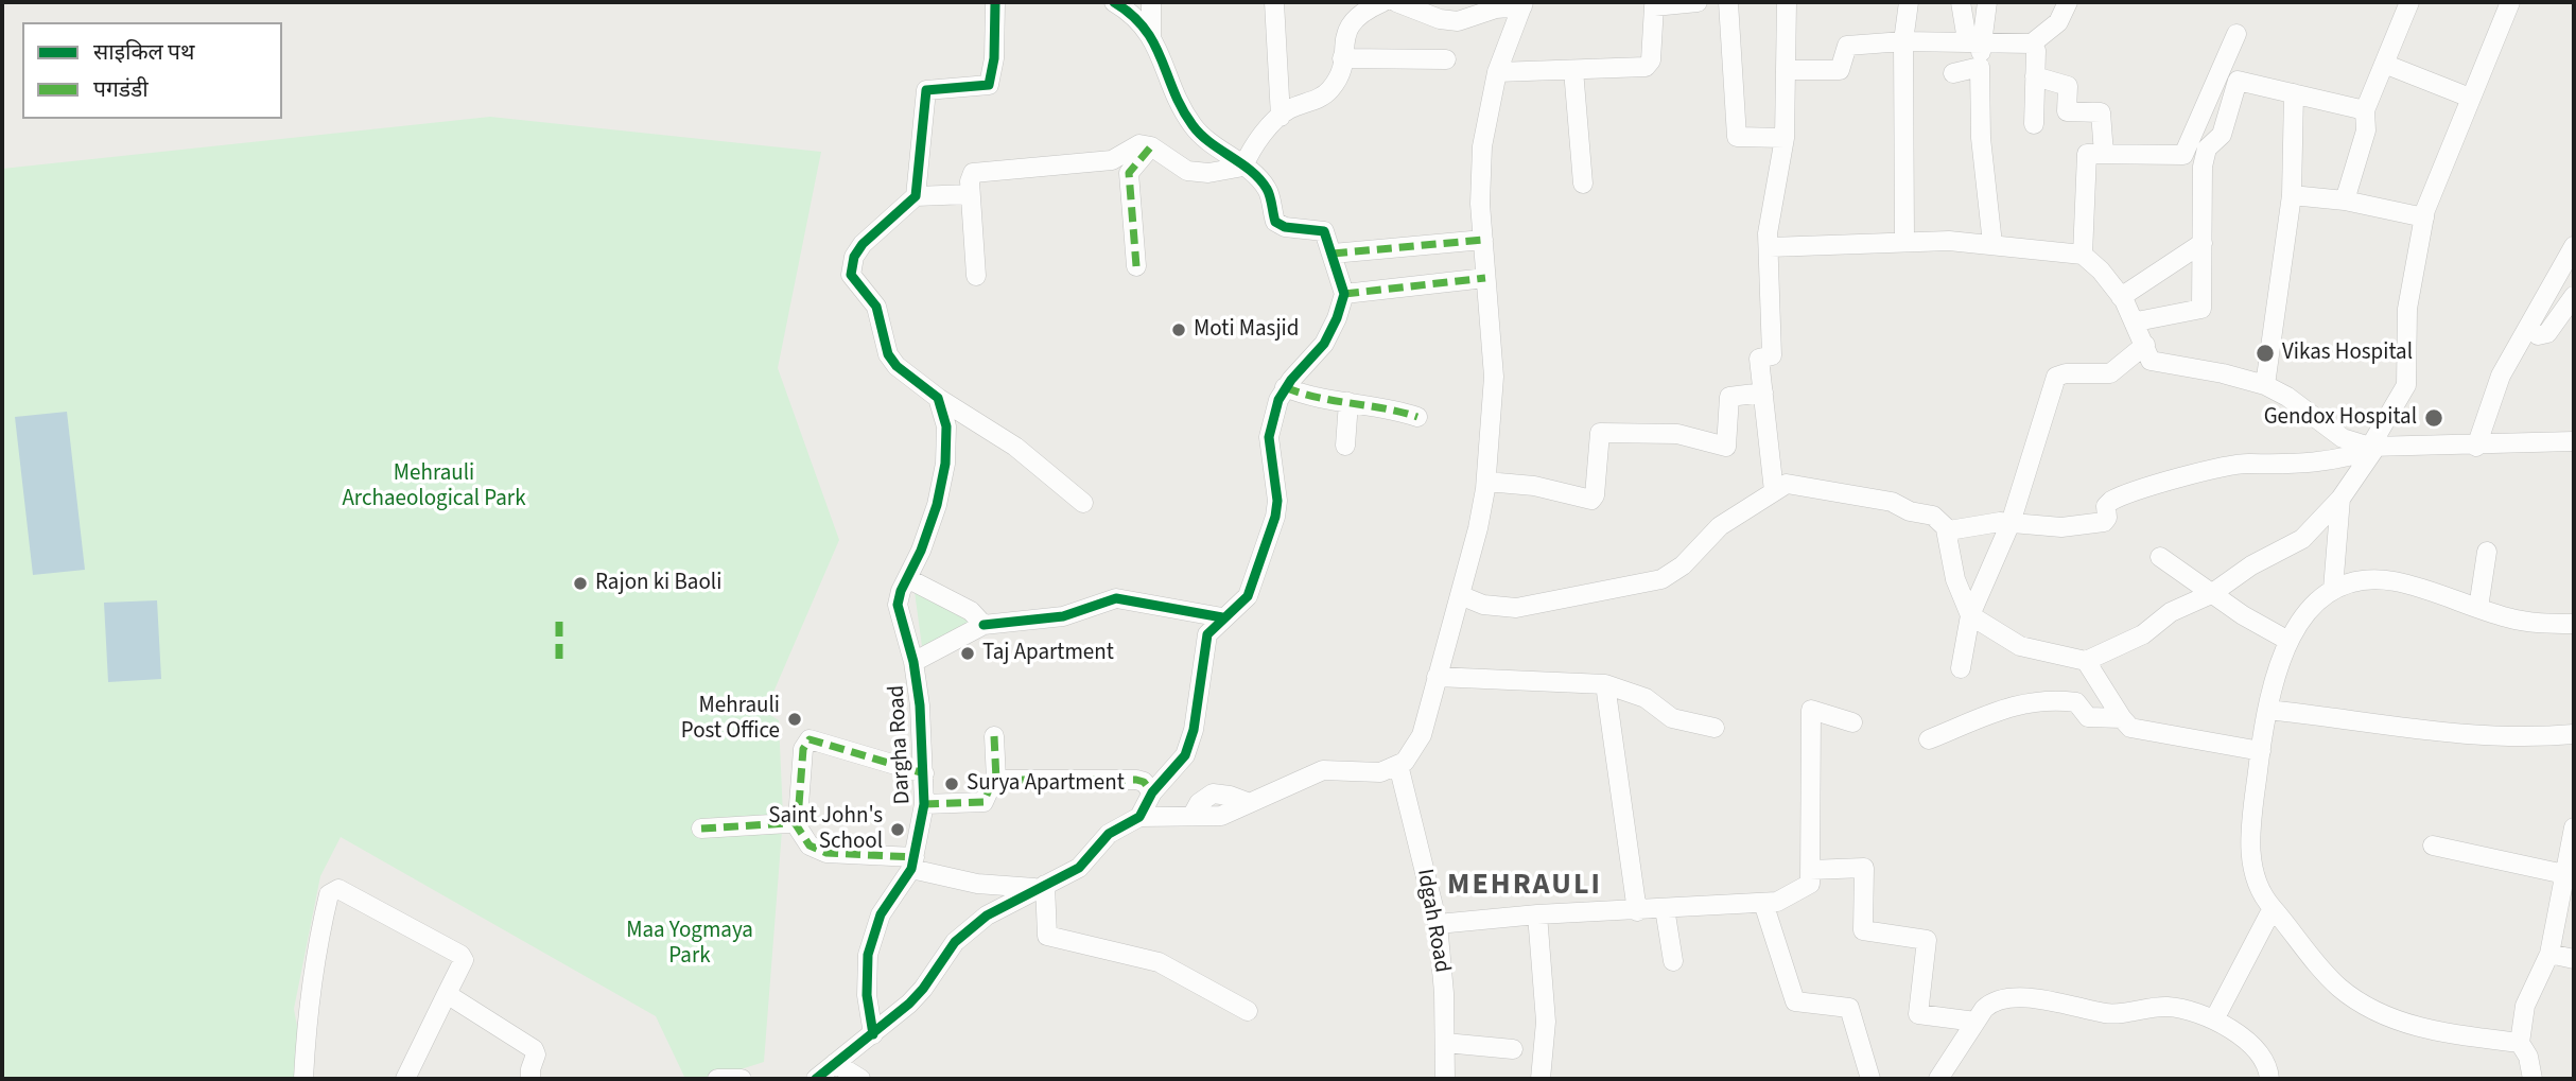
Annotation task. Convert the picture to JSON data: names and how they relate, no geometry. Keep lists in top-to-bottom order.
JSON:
{
  "streets": {
    "street": ["Dargha Road", "Idgah Road"]
  },
  "districts": ["MEHRAULI"],
  "parks": ["Mehrauli Archaeological Park", "Maa Yogmaya Park"],
  "places": [
    "Moti Masjid",
    "Vikas Hospital",
    "Gendox Hospital",
    "Rajon ki Baoli",
    "Taj Apartment",
    "Mehrauli Post Office",
    "Surya Apartment",
    "Saint John's School"
  ],
  "legend": ["साइकिल पथ", "पगडंडी"]
}
